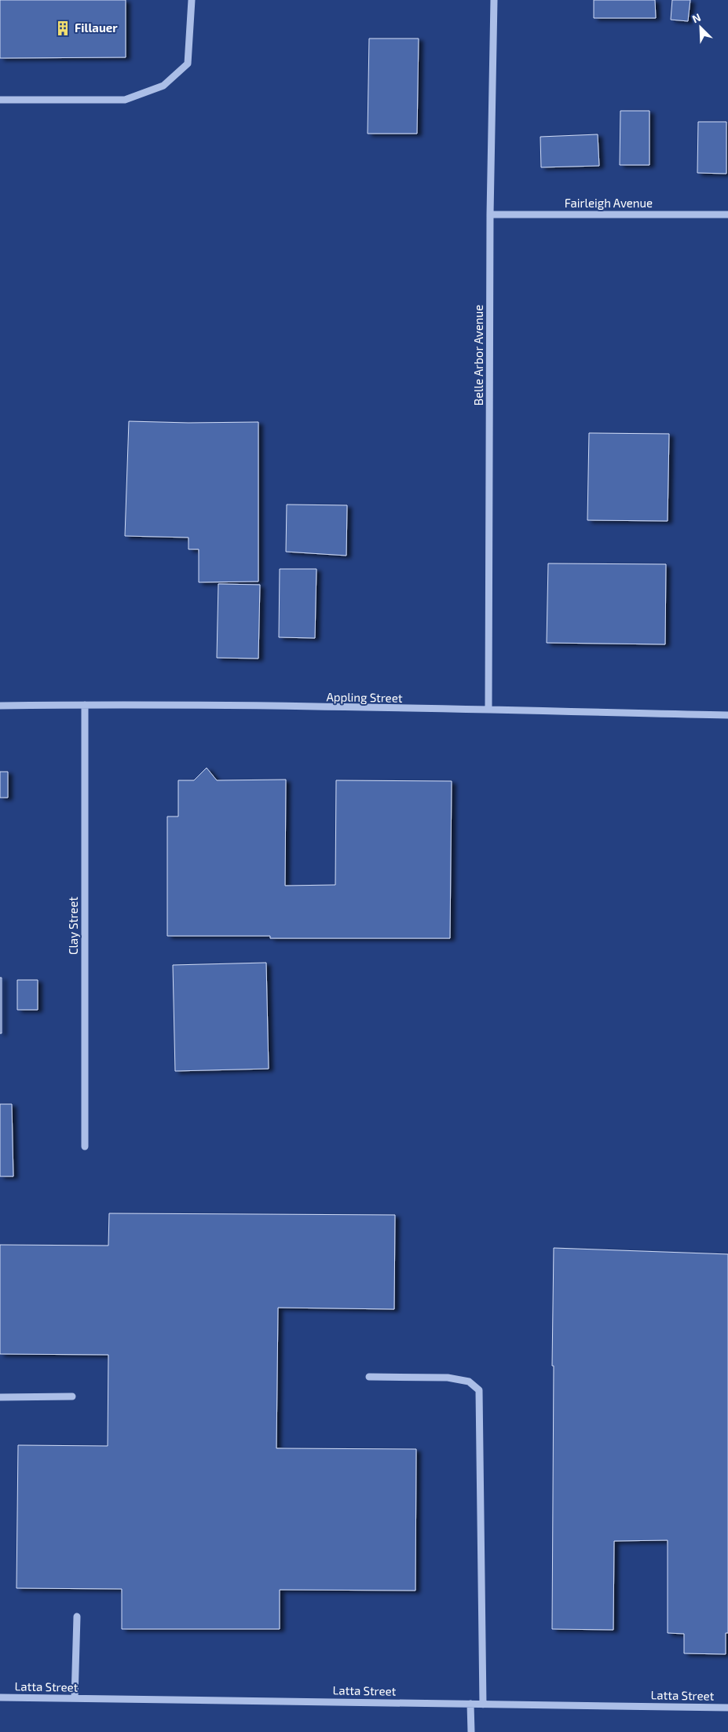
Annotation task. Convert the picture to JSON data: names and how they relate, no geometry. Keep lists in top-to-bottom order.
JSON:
{
  "streets": {
    "street": [
      "Fairleigh Avenue",
      "Belle Arbor Avenue",
      "Appling Street",
      "Clay Street",
      "Latta Street"
    ]
  },
  "crossings": [
    ["Fairleigh Avenue", "Belle Arbor Avenue"],
    ["Belle Arbor Avenue", "Appling Street"],
    ["Appling Street", "Clay Street"]
  ],
  "places": {
    "building": ["Fillauer"]
  },
  "north": "top left"
}
